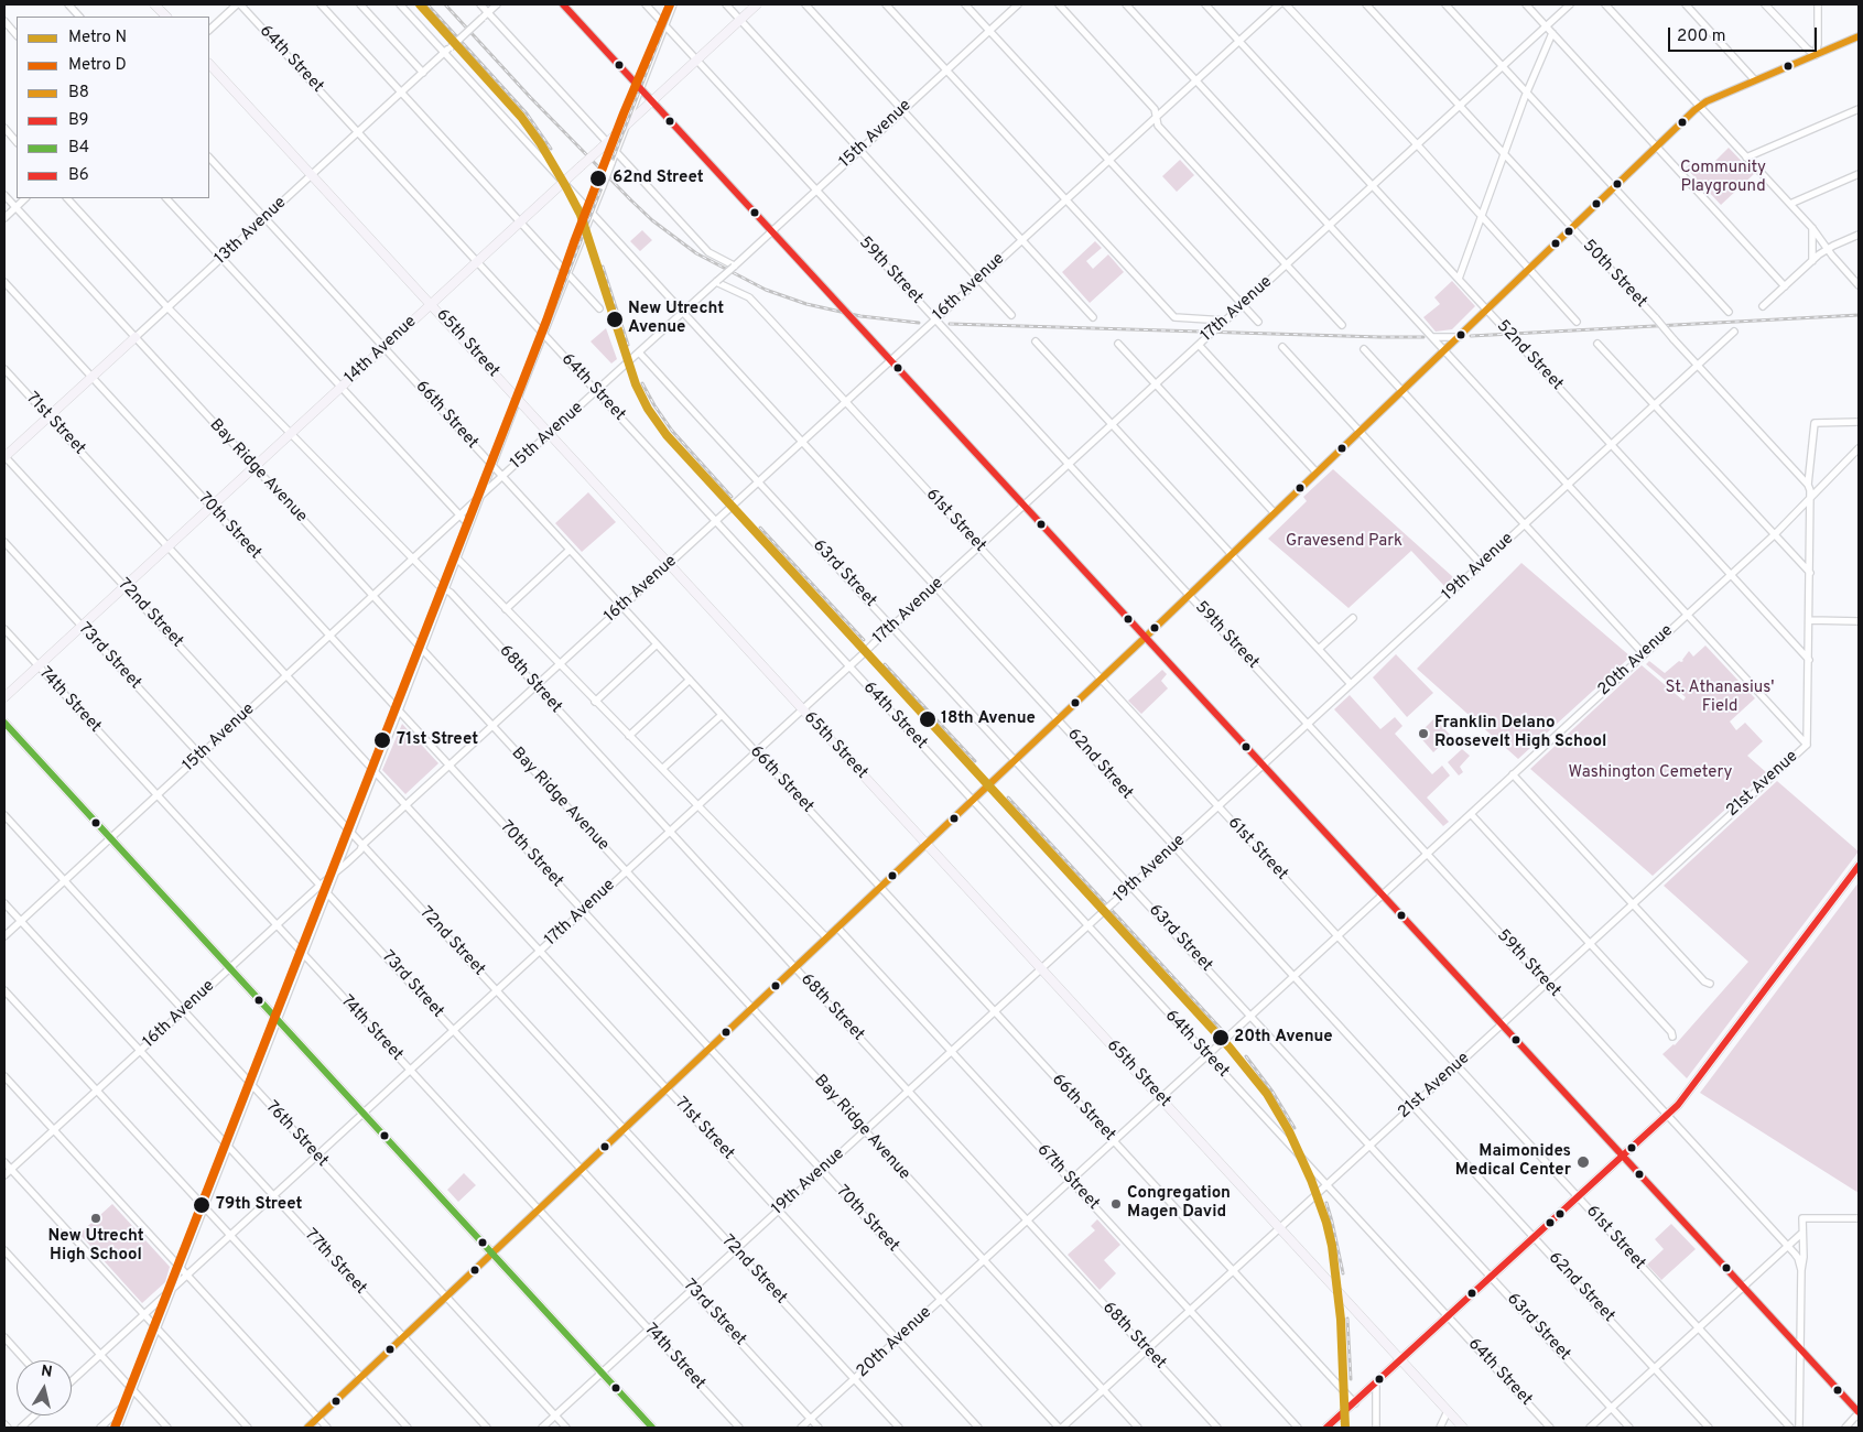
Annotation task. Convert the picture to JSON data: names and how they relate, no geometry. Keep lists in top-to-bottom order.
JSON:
{
  "streets": {
    "main road": ["13th Avenue", "65th Street", "14th Avenue"],
    "street": [
      "64th Street",
      "15th Avenue",
      "59th Street",
      "50th Street",
      "16th Avenue",
      "17th Avenue",
      "52nd Street",
      "66th Street",
      "71st Street",
      "Bay Ridge Avenue",
      "61st Street",
      "70th Street",
      "19th Avenue",
      "63rd Street",
      "72nd Street",
      "73rd Street",
      "20th Avenue",
      "68th Street",
      "74th Street",
      "62nd Street",
      "21st Avenue",
      "76th Street",
      "67th Street",
      "77th Street"
    ]
  },
  "crossings": [
    ["64th Street", "15th Avenue"],
    ["64th Street", "13th Avenue"],
    ["64th Street", "16th Avenue"],
    ["64th Street", "17th Avenue"],
    ["64th Street", "14th Avenue"],
    ["64th Street", "19th Avenue"],
    ["64th Street", "20th Avenue"],
    ["64th Street", "21st Avenue"],
    ["15th Avenue", "59th Street"],
    ["15th Avenue", "65th Street"],
    ["15th Avenue", "66th Street"],
    ["15th Avenue", "71st Street"],
    ["15th Avenue", "Bay Ridge Avenue"],
    ["15th Avenue", "61st Street"],
    ["15th Avenue", "70th Street"],
    ["15th Avenue", "63rd Street"],
    ["15th Avenue", "72nd Street"],
    ["15th Avenue", "73rd Street"],
    ["15th Avenue", "68th Street"],
    ["15th Avenue", "74th Street"],
    ["15th Avenue", "62nd Street"],
    ["15th Avenue", "76th Street"],
    ["15th Avenue", "77th Street"],
    ["13th Avenue", "65th Street"],
    ["13th Avenue", "66th Street"],
    ["13th Avenue", "71st Street"],
    ["13th Avenue", "Bay Ridge Avenue"],
    ["13th Avenue", "70th Street"],
    ["13th Avenue", "72nd Street"],
    ["13th Avenue", "68th Street"],
    ["13th Avenue", "62nd Street"],
    ["59th Street", "16th Avenue"],
    ["59th Street", "17th Avenue"],
    ["59th Street", "14th Avenue"],
    ["59th Street", "19th Avenue"],
    ["59th Street", "20th Avenue"],
    ["59th Street", "21st Avenue"],
    ["50th Street", "17th Avenue"],
    ["50th Street", "19th Avenue"],
    ["16th Avenue", "65th Street"],
    ["16th Avenue", "52nd Street"],
    ["16th Avenue", "66th Street"],
    ["16th Avenue", "71st Street"],
    ["16th Avenue", "Bay Ridge Avenue"],
    ["16th Avenue", "61st Street"],
    ["16th Avenue", "70th Street"],
    ["16th Avenue", "63rd Street"],
    ["16th Avenue", "72nd Street"],
    ["16th Avenue", "73rd Street"],
    ["16th Avenue", "68th Street"],
    ["16th Avenue", "74th Street"],
    ["16th Avenue", "62nd Street"],
    ["16th Avenue", "76th Street"],
    ["16th Avenue", "77th Street"],
    ["17th Avenue", "65th Street"],
    ["17th Avenue", "52nd Street"],
    ["17th Avenue", "66th Street"],
    ["17th Avenue", "71st Street"],
    ["17th Avenue", "Bay Ridge Avenue"],
    ["17th Avenue", "61st Street"],
    ["17th Avenue", "70th Street"],
    ["17th Avenue", "63rd Street"],
    ["17th Avenue", "72nd Street"],
    ["17th Avenue", "73rd Street"],
    ["17th Avenue", "68th Street"],
    ["17th Avenue", "74th Street"],
    ["17th Avenue", "62nd Street"],
    ["17th Avenue", "76th Street"],
    ["17th Avenue", "77th Street"],
    ["65th Street", "14th Avenue"],
    ["65th Street", "19th Avenue"],
    ["65th Street", "20th Avenue"],
    ["65th Street", "21st Avenue"],
    ["14th Avenue", "66th Street"],
    ["14th Avenue", "71st Street"],
    ["14th Avenue", "Bay Ridge Avenue"],
    ["14th Avenue", "70th Street"],
    ["14th Avenue", "72nd Street"],
    ["14th Avenue", "73rd Street"],
    ["14th Avenue", "68th Street"],
    ["14th Avenue", "74th Street"],
    ["14th Avenue", "62nd Street"],
    ["52nd Street", "19th Avenue"],
    ["52nd Street", "20th Avenue"],
    ["66th Street", "19th Avenue"],
    ["66th Street", "20th Avenue"],
    ["66th Street", "21st Avenue"],
    ["71st Street", "19th Avenue"],
    ["71st Street", "20th Avenue"],
    ["Bay Ridge Avenue", "19th Avenue"],
    ["Bay Ridge Avenue", "20th Avenue"],
    ["Bay Ridge Avenue", "21st Avenue"],
    ["61st Street", "19th Avenue"],
    ["61st Street", "20th Avenue"],
    ["61st Street", "21st Avenue"],
    ["70th Street", "19th Avenue"],
    ["70th Street", "20th Avenue"],
    ["70th Street", "21st Avenue"],
    ["19th Avenue", "63rd Street"],
    ["19th Avenue", "72nd Street"],
    ["19th Avenue", "73rd Street"],
    ["19th Avenue", "68th Street"],
    ["19th Avenue", "74th Street"],
    ["19th Avenue", "62nd Street"],
    ["19th Avenue", "76th Street"],
    ["19th Avenue", "67th Street"],
    ["63rd Street", "20th Avenue"],
    ["63rd Street", "21st Avenue"],
    ["72nd Street", "20th Avenue"],
    ["73rd Street", "20th Avenue"],
    ["20th Avenue", "68th Street"],
    ["20th Avenue", "62nd Street"],
    ["20th Avenue", "67th Street"],
    ["68th Street", "21st Avenue"],
    ["62nd Street", "21st Avenue"],
    ["21st Avenue", "67th Street"]
  ],
  "parks": [
    "Community Playground",
    "Gravesend Park",
    "St. Athanasius' Field",
    "Washington Cemetery"
  ],
  "places": [
    "62nd Street",
    "New Utrecht Avenue",
    "18th Avenue",
    "Franklin Delano Roosevelt High School",
    "71st Street",
    "20th Avenue",
    "Maimonides Medical Center",
    "Congregation Magen David",
    "79th Street",
    "New Utrecht High School"
  ],
  "lines": [
    "metro line N",
    "metro line D",
    "transit line B9",
    "transit line B8",
    "transit line B4",
    "transit line B6"
  ],
  "legend": [
    "Metro N",
    "Metro D",
    "B8",
    "B9",
    "B4",
    "B6"
  ],
  "scale_bar": "200 m",
  "north": "top"
}
